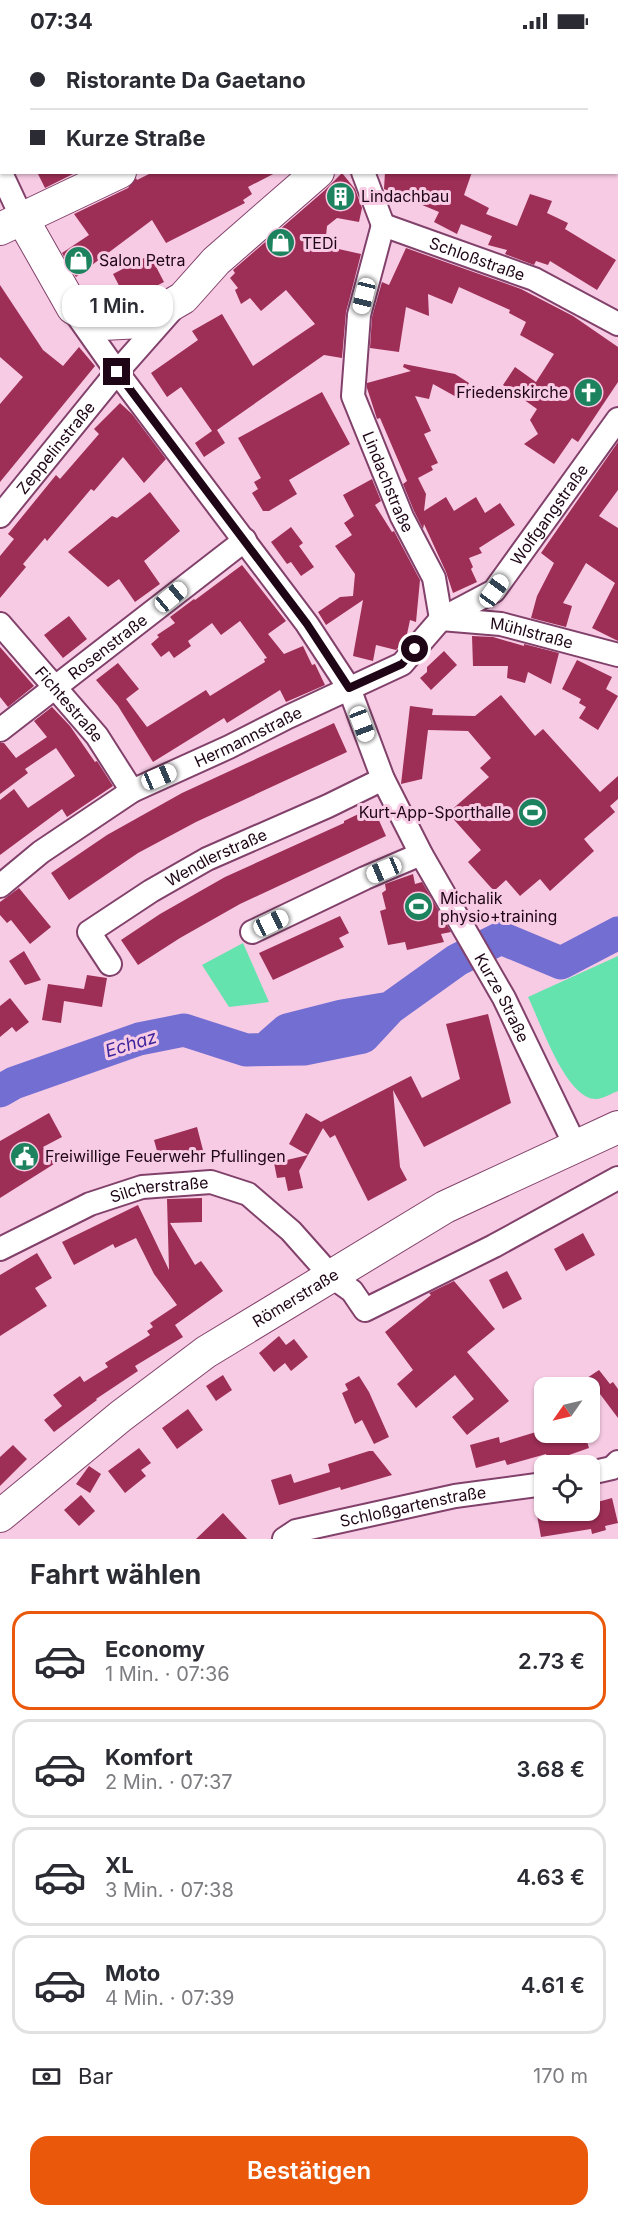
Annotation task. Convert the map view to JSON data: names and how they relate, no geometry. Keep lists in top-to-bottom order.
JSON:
{
  "streets": {
    "main road": ["Zeppelinstraße", "Kurze Straße", "Römerstraße"],
    "street": [
      "Schloßstraße",
      "Lindachstraße",
      "Wolfgangstraße",
      "Mühlstraße",
      "Rosenstraße",
      "Fichtestraße",
      "Hermannstraße",
      "Wendlerstraße",
      "Silcherstraße",
      "Schloßgartenstraße"
    ]
  },
  "crossings": [
    ["Schloßstraße", "Lindachstraße"],
    ["Zeppelinstraße", "Kurze Straße"],
    ["Lindachstraße", "Wolfgangstraße"],
    ["Lindachstraße", "Mühlstraße"],
    ["Wolfgangstraße", "Mühlstraße"],
    ["Rosenstraße", "Fichtestraße"],
    ["Rosenstraße", "Kurze Straße"],
    ["Fichtestraße", "Hermannstraße"],
    ["Hermannstraße", "Kurze Straße"],
    ["Wendlerstraße", "Kurze Straße"],
    ["Kurze Straße", "Römerstraße"],
    ["Silcherstraße", "Römerstraße"]
  ],
  "water": ["Echaz"],
  "places": {
    "building": ["Lindachbau"],
    "shop": ["TEDi", "Salon Petra"],
    "church": ["Friedenskirche"],
    "sports": ["Kurt-App-Sporthalle", "Michalik physio+training"],
    "public building": ["Freiwillige Feuerwehr Pfullingen"]
  },
  "north": "bottom left",
  "page": {
    "status": "07:34",
    "banner": ["Ristorante Da Gaetano", "Kurze Straße"],
    "bubble": "1 Min.",
    "heading": "Fahrt wählen",
    "list": [
      {
        "name": "Economy",
        "note": "1 Min. · 07:36",
        "value": "2.73 €"
      },
      {
        "name": "Komfort",
        "note": "2 Min. · 07:37",
        "value": "3.68 €"
      },
      {
        "name": "XL",
        "note": "3 Min. · 07:38",
        "value": "4.63 €"
      },
      {
        "name": "Moto",
        "note": "4 Min. · 07:39",
        "value": "4.61 €"
      }
    ],
    "pay": ["Bar", "170 m"],
    "buttons": "Bestätigen"
  }
}
